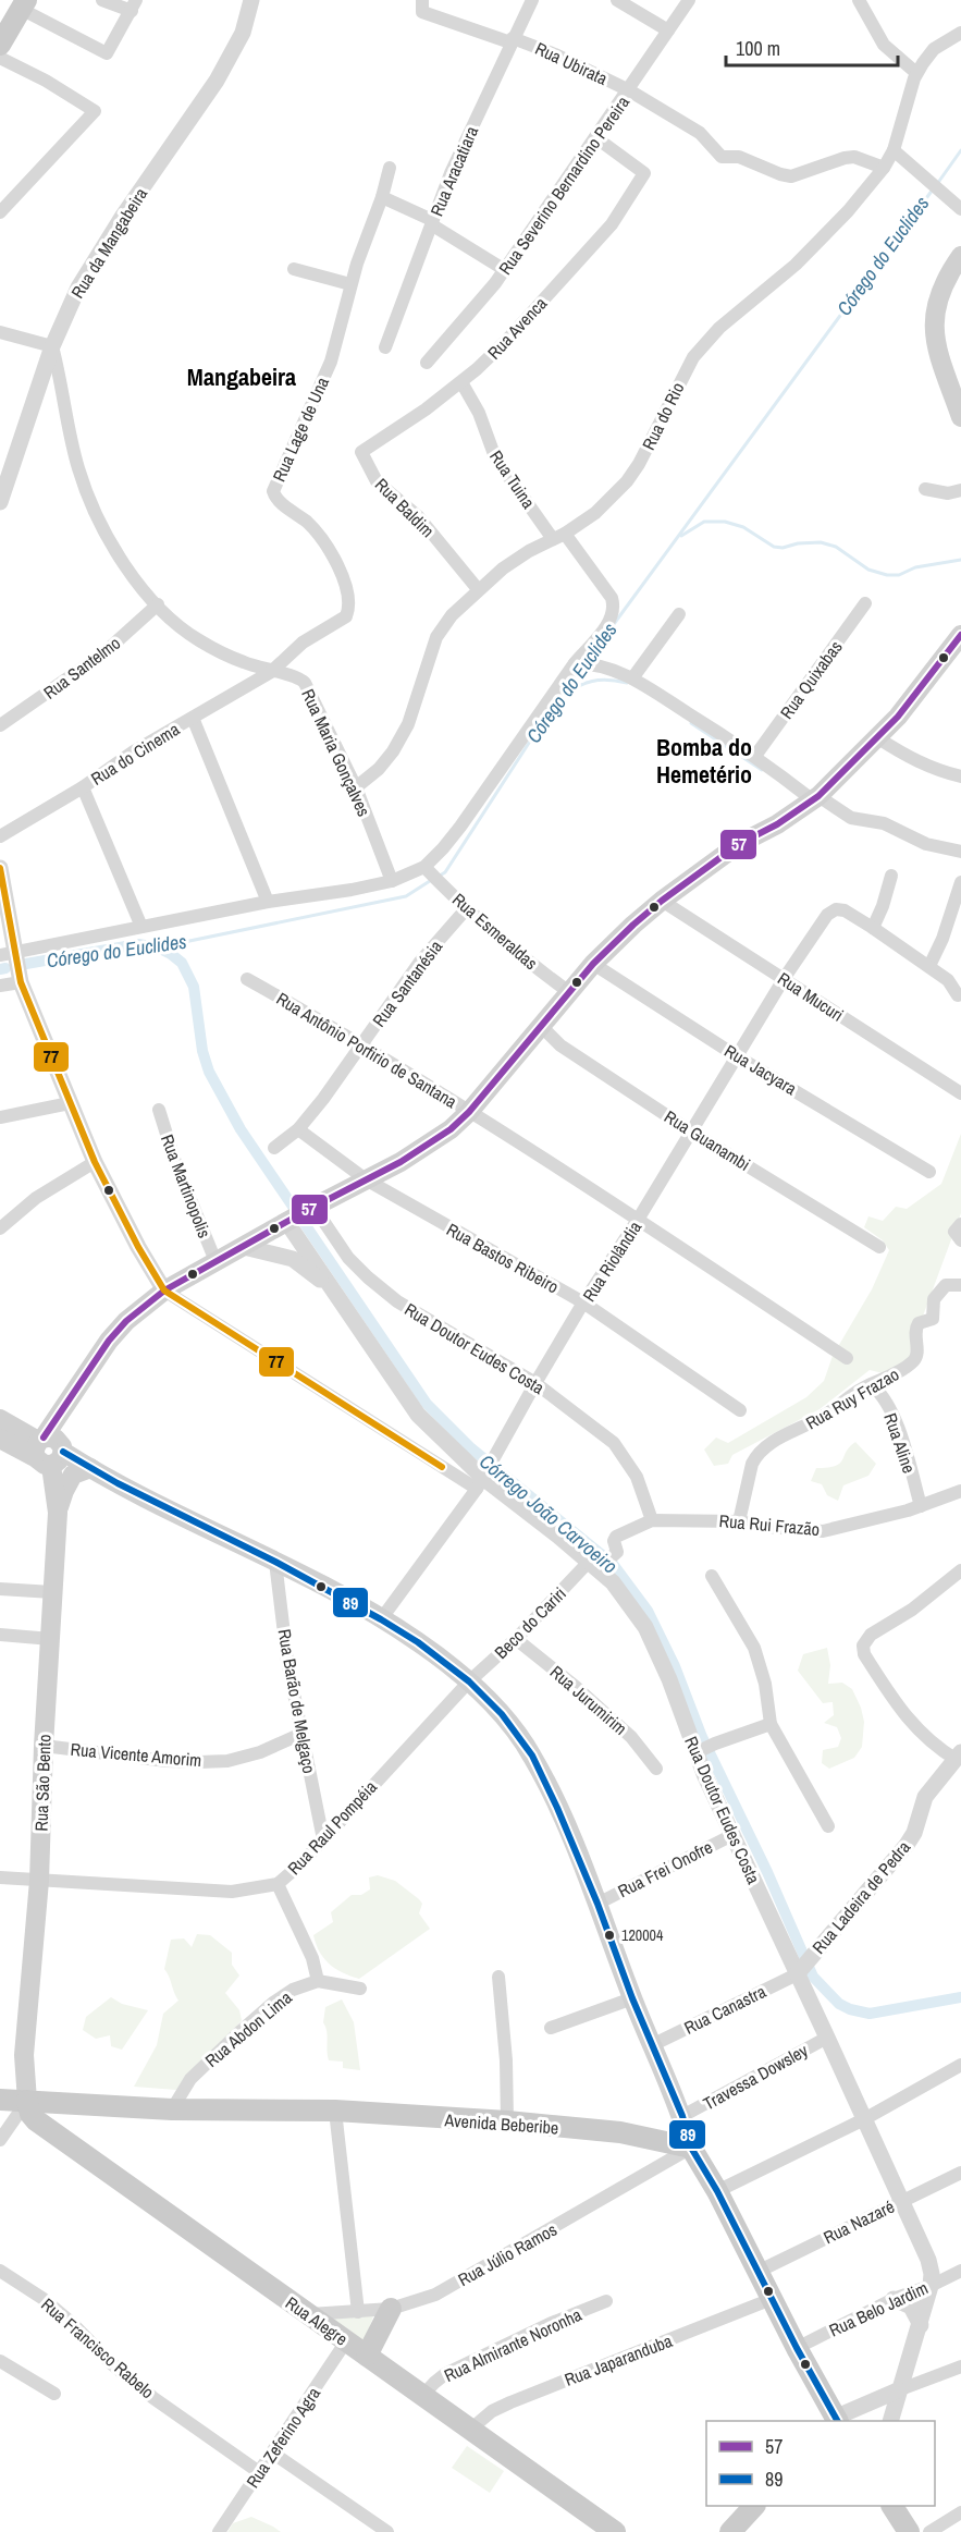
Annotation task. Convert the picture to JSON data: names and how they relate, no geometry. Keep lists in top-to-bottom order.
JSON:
{
  "streets": {
    "main road": ["Rua São Bento", "Avenida Beberibe", "Rua Alegre"],
    "street": [
      "Rua Ubirata",
      "Rua Aracatiara",
      "Rua Severino Bernardino Pereira",
      "Rua da Mangabeira",
      "Rua Avenca",
      "Rua do Rio",
      "Rua Lage de Una",
      "Rua Tuina",
      "Rua Baldim",
      "Rua Santelmo",
      "Rua Quixabas",
      "Rua Maria Gonçalves",
      "Rua do Cinema",
      "Rua Esmeraldas",
      "Rua Santanésia",
      "Rua Mucuri",
      "Rua Antônio Porfirio de Santana",
      "Rua Jacyara",
      "Rua Guanambi",
      "Rua Martinopolis",
      "Rua Bastos Ribeiro",
      "Rua Riolândia",
      "Rua Doutor Eudes Costa",
      "Rua Ruy Frazao",
      "Rua Aline",
      "Rua Rui Frazão",
      "Beco do Cariri",
      "Rua Jurumirim",
      "Rua Barão de Melgaço",
      "Rua Vicente Amorim",
      "Rua Raul Pompéia",
      "Rua Frei Onofre",
      "Rua Ladeira de Pedra",
      "Rua Canastra",
      "Rua Abdon Lima",
      "Travessa Dowsley",
      "Rua Nazaré",
      "Rua Júlio Ramos",
      "Rua Belo Jardim",
      "Rua Almirante Noronha",
      "Rua Francisco Rabelo",
      "Rua Japaranduba",
      "Rua Zeferino Agra"
    ]
  },
  "crossings": [
    ["Rua Ubirata", "Rua Aracatiara"],
    ["Rua Ubirata", "Rua Severino Bernardino Pereira"],
    ["Rua Ubirata", "Rua do Rio"],
    ["Rua Severino Bernardino Pereira", "Rua Avenca"],
    ["Rua da Mangabeira", "Rua Maria Gonçalves"],
    ["Rua Avenca", "Rua Tuina"],
    ["Rua Avenca", "Rua Baldim"],
    ["Rua do Rio", "Rua Tuina"],
    ["Rua do Rio", "Rua Baldim"],
    ["Rua do Rio", "Rua Maria Gonçalves"],
    ["Rua Lage de Una", "Rua Maria Gonçalves"],
    ["Rua Lage de Una", "Rua do Cinema"],
    ["Rua Santelmo", "Rua Maria Gonçalves"],
    ["Rua Maria Gonçalves", "Rua do Cinema"],
    ["Rua Esmeraldas", "Rua Santanésia"],
    ["Rua Santanésia", "Rua Antônio Porfirio de Santana"],
    ["Rua Santanésia", "Rua Bastos Ribeiro"],
    ["Rua Mucuri", "Rua Riolândia"],
    ["Rua Antônio Porfirio de Santana", "Rua Riolândia"],
    ["Rua Jacyara", "Rua Riolândia"],
    ["Rua Guanambi", "Rua Riolândia"],
    ["Rua Bastos Ribeiro", "Rua Riolândia"],
    ["Rua Riolândia", "Rua Doutor Eudes Costa"],
    ["Rua Doutor Eudes Costa", "Rua Rui Frazão"],
    ["Rua Doutor Eudes Costa", "Beco do Cariri"],
    ["Rua Doutor Eudes Costa", "Rua Frei Onofre"],
    ["Rua Doutor Eudes Costa", "Rua Ladeira de Pedra"],
    ["Rua Doutor Eudes Costa", "Rua Canastra"],
    ["Rua Doutor Eudes Costa", "Travessa Dowsley"],
    ["Rua Doutor Eudes Costa", "Rua Nazaré"],
    ["Rua Doutor Eudes Costa", "Rua Belo Jardim"],
    ["Rua Ruy Frazao", "Rua Aline"],
    ["Rua Ruy Frazao", "Rua Rui Frazão"],
    ["Rua Aline", "Rua Rui Frazão"],
    ["Rua Rui Frazão", "Beco do Cariri"],
    ["Beco do Cariri", "Rua Jurumirim"],
    ["Beco do Cariri", "Rua Raul Pompéia"],
    ["Rua Barão de Melgaço", "Rua Vicente Amorim"],
    ["Rua Barão de Melgaço", "Rua Raul Pompéia"],
    ["Rua Vicente Amorim", "Rua São Bento"],
    ["Rua São Bento", "Rua Raul Pompéia"],
    ["Rua São Bento", "Avenida Beberibe"],
    ["Rua São Bento", "Rua Alegre"],
    ["Rua Ladeira de Pedra", "Rua Canastra"],
    ["Rua Abdon Lima", "Avenida Beberibe"],
    ["Avenida Beberibe", "Rua Júlio Ramos"],
    ["Avenida Beberibe", "Rua Alegre"],
    ["Rua Júlio Ramos", "Rua Alegre"],
    ["Rua Alegre", "Rua Almirante Noronha"],
    ["Rua Alegre", "Rua Japaranduba"],
    ["Rua Alegre", "Rua Zeferino Agra"],
    ["Rua Francisco Rabelo", "Rua Zeferino Agra"]
  ],
  "districts": ["Mangabeira", "Bomba do Hemetério"],
  "water": ["Córego do Euclides", "Córrego João Carvoeiro"],
  "places": ["120004"],
  "lines": ["transit line 57", "transit line 77", "transit line 89"],
  "legend": ["57", "89"],
  "scale_bar": "100 m"
}
